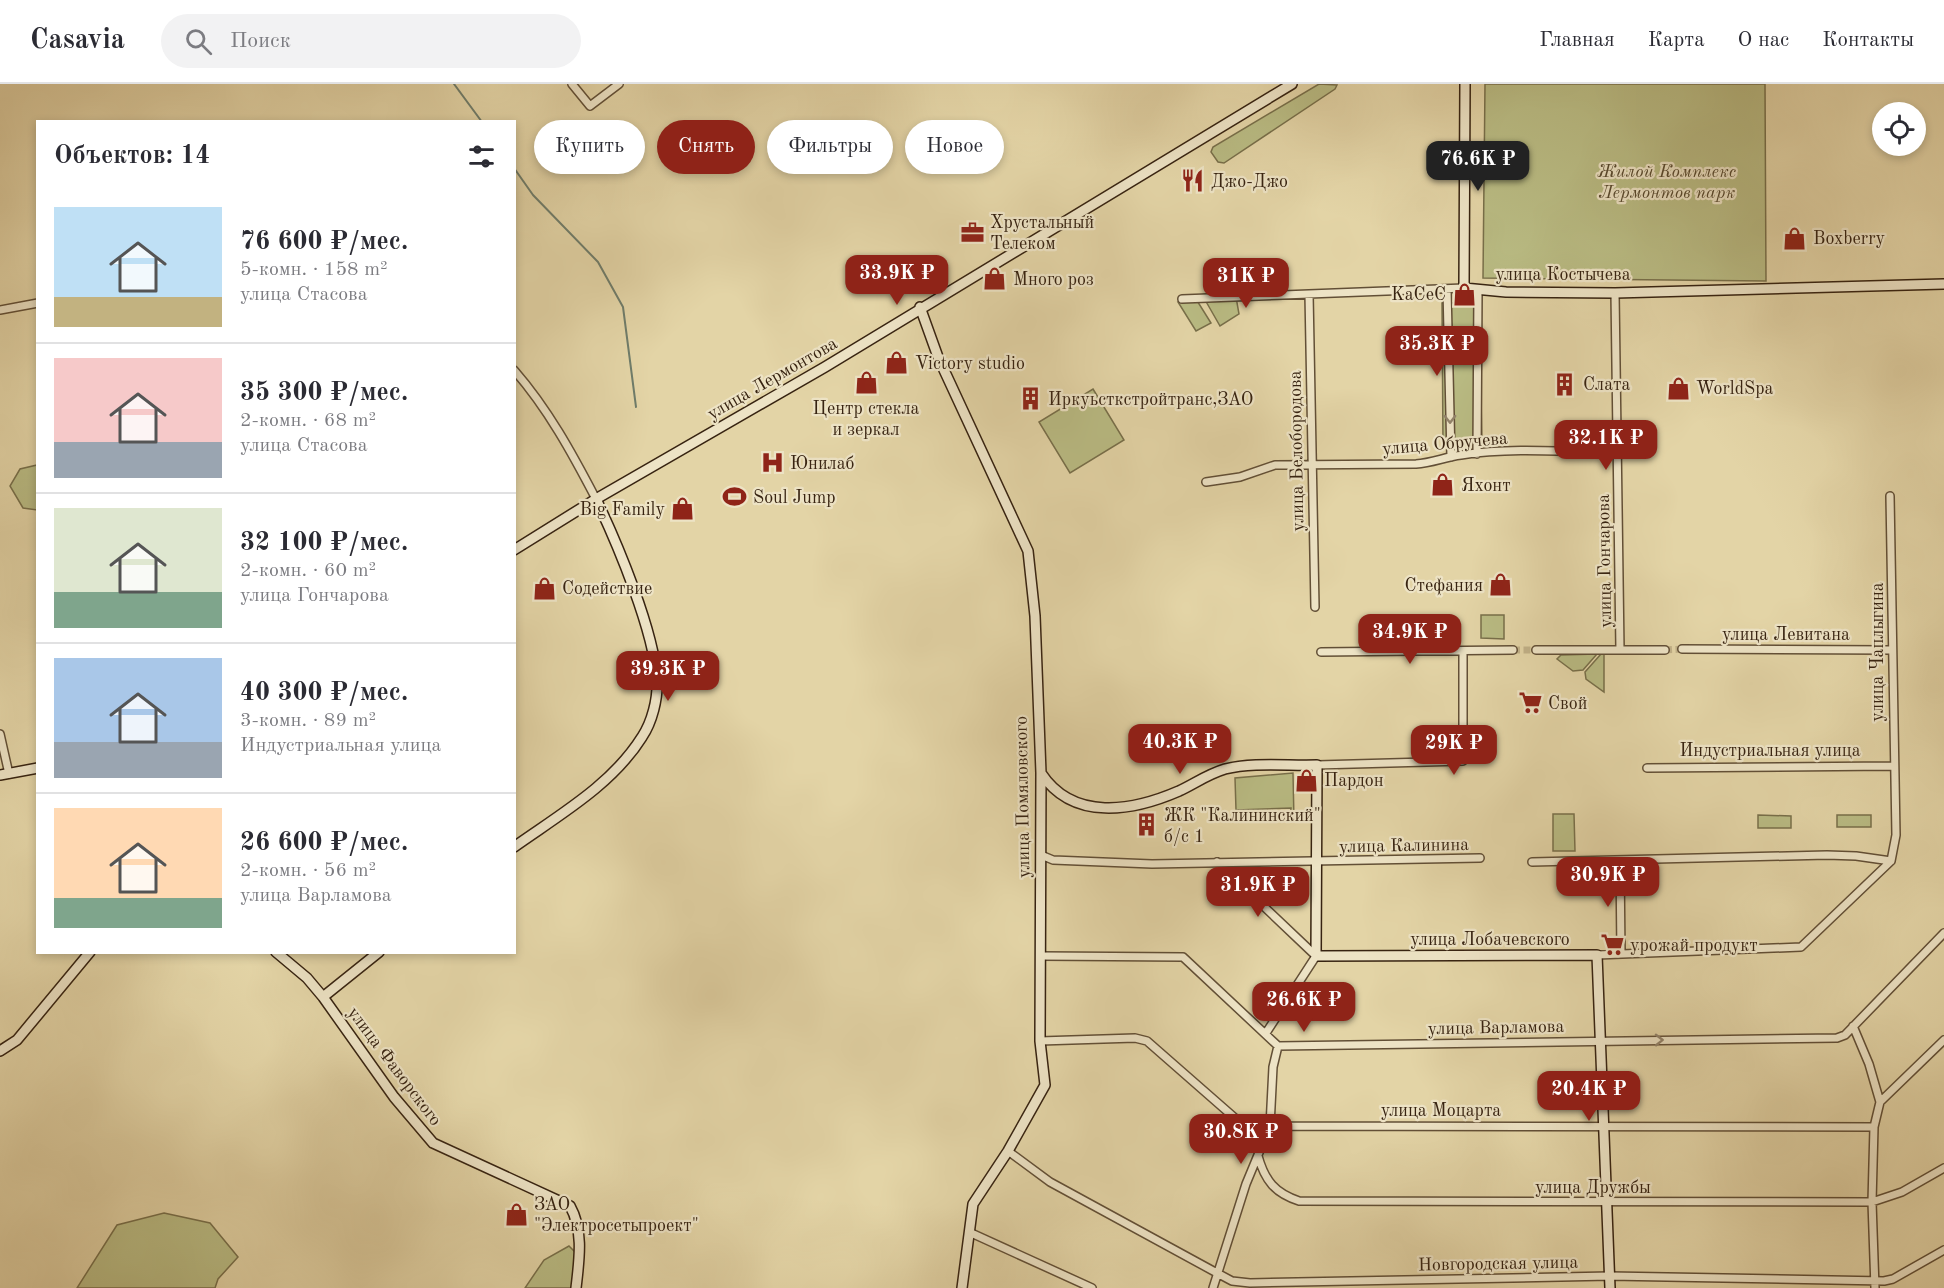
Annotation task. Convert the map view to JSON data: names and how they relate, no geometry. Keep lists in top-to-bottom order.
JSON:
{
  "streets": {
    "street": [
      "улица Костычева",
      "улица Лермонтова",
      "улица Обручева",
      "улица Белобородова",
      "улица Гончарова",
      "улица Левитана",
      "улица Чаплыгина",
      "Индустриальная улица",
      "улица Помяловского",
      "улица Калинина",
      "улица Лобачевского",
      "улица Варламова",
      "улица Фаворского",
      "улица Моцарта",
      "улица Дружбы",
      "Новгородская улица"
    ]
  },
  "crossings": [
    ["улица Костычева", "улица Белобородова"],
    ["улица Костычева", "улица Гончарова"],
    ["улица Лермонтова", "улица Помяловского"],
    ["улица Обручева", "улица Белобородова"],
    ["улица Обручева", "улица Гончарова"],
    ["улица Левитана", "улица Чаплыгина"],
    ["улица Чаплыгина", "Индустриальная улица"],
    ["улица Чаплыгина", "улица Лобачевского"],
    ["улица Помяловского", "улица Калинина"],
    ["улица Помяловского", "улица Моцарта"],
    ["улица Помяловского", "Новгородская улица"]
  ],
  "one_way": ["улица Варламова"],
  "parks": ["Жилой Комплекс Лермонтов парк"],
  "places": {
    "restaurant": ["Джо-Джо"],
    "office": ["Хрустальный Телеком"],
    "shop": [
      "Boxberry",
      "Много роз",
      "KaCeC",
      "Victory studio",
      "Центр стекла и зеркал",
      "WorldSpa",
      "Яхонт",
      "Big Family",
      "Стефания",
      "Содействие",
      "Пардон",
      "ЗАО \"Электросетьпроект\""
    ],
    "building": ["Слата", "Иркуьсткстройтранс,ЗАО", "ЖК \"Калининский\" б/с 1"],
    "hospital": ["Юнилаб"],
    "sports": ["Soul Jump"],
    "supermarket": ["Свой", "урожай продукт"]
  },
  "page": {
    "header": "Casavia",
    "search": "Поиск",
    "nav": [
      "Главная",
      "Карта",
      "О нас",
      "Контакты"
    ],
    "chip": [
      "Купить",
      "Снять",
      "Фильтры",
      "Новое"
    ],
    "heading": "Объектов: 14",
    "price": [
      "76.6K ₽",
      "33.9K ₽",
      "31K ₽",
      "35.3K ₽",
      "32.1K ₽",
      "34.9K ₽",
      "39.3K ₽",
      "40.3K ₽",
      "29K ₽",
      "30.9K ₽",
      "31.9K ₽",
      "26.6K ₽",
      "20.4K ₽",
      "30.8K ₽"
    ],
    "list": [
      {
        "name": "76 600 ₽/мес.",
        "note": "5-комн. · 158 m² · улица Стасова"
      },
      {
        "name": "35 300 ₽/мес.",
        "note": "2-комн. · 68 m² · улица Стасова"
      },
      {
        "name": "32 100 ₽/мес.",
        "note": "2-комн. · 60 m² · улица Гончарова"
      },
      {
        "name": "40 300 ₽/мес.",
        "note": "3-комн. · 89 m² · Индустриальная улица"
      },
      {
        "name": "26 600 ₽/мес.",
        "note": "2-комн. · 56 m² · улица Варламова"
      }
    ]
  }
}
